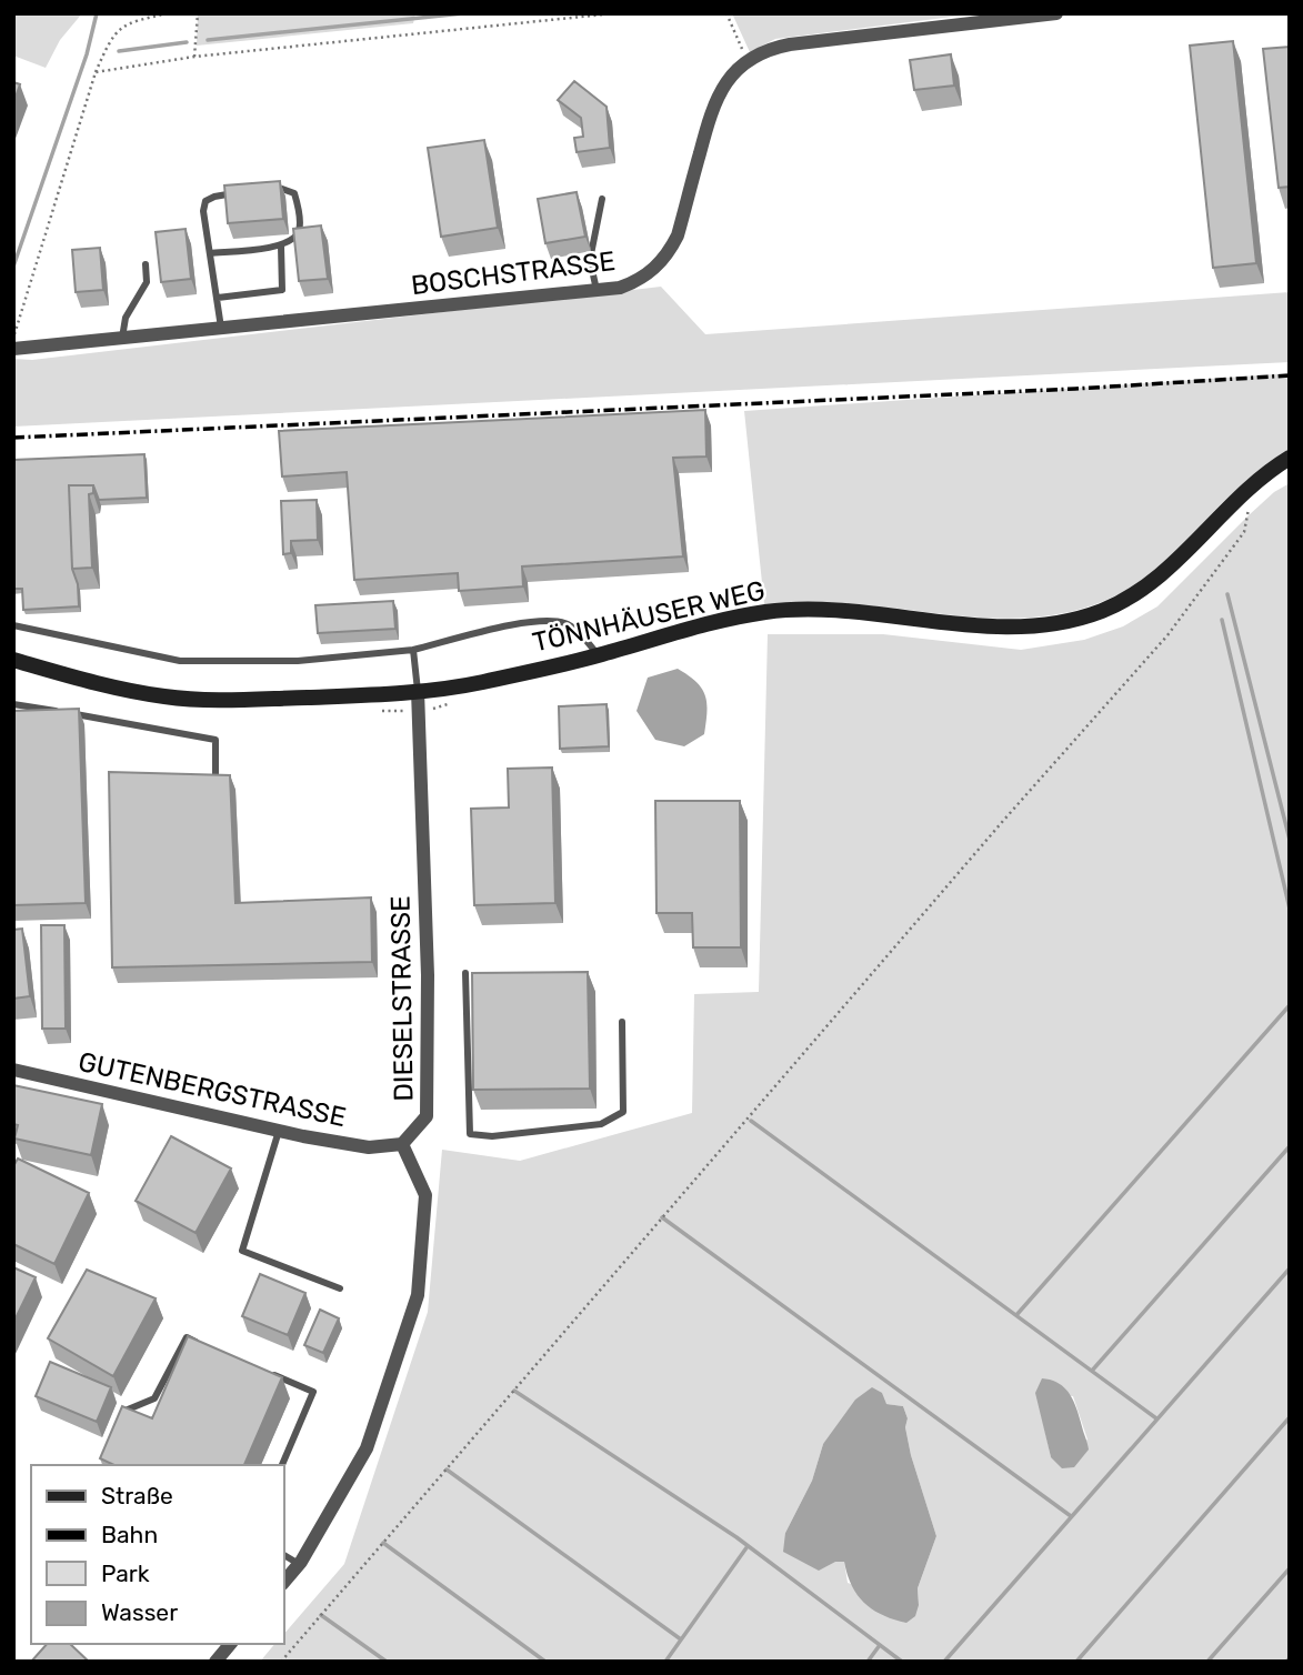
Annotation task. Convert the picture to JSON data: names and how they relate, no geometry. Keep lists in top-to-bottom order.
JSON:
{
  "streets": {
    "main road": ["TÖNNHÄUSER WEG"],
    "street": ["BOSCHSTRASSE", "DIESELSTRASSE", "GUTENBERGSTRASSE"]
  },
  "crossings": [
    ["TÖNNHÄUSER WEG", "DIESELSTRASSE"],
    ["DIESELSTRASSE", "GUTENBERGSTRASSE"]
  ],
  "legend": [
    "Straße",
    "Bahn",
    "Park",
    "Wasser"
  ]
}
